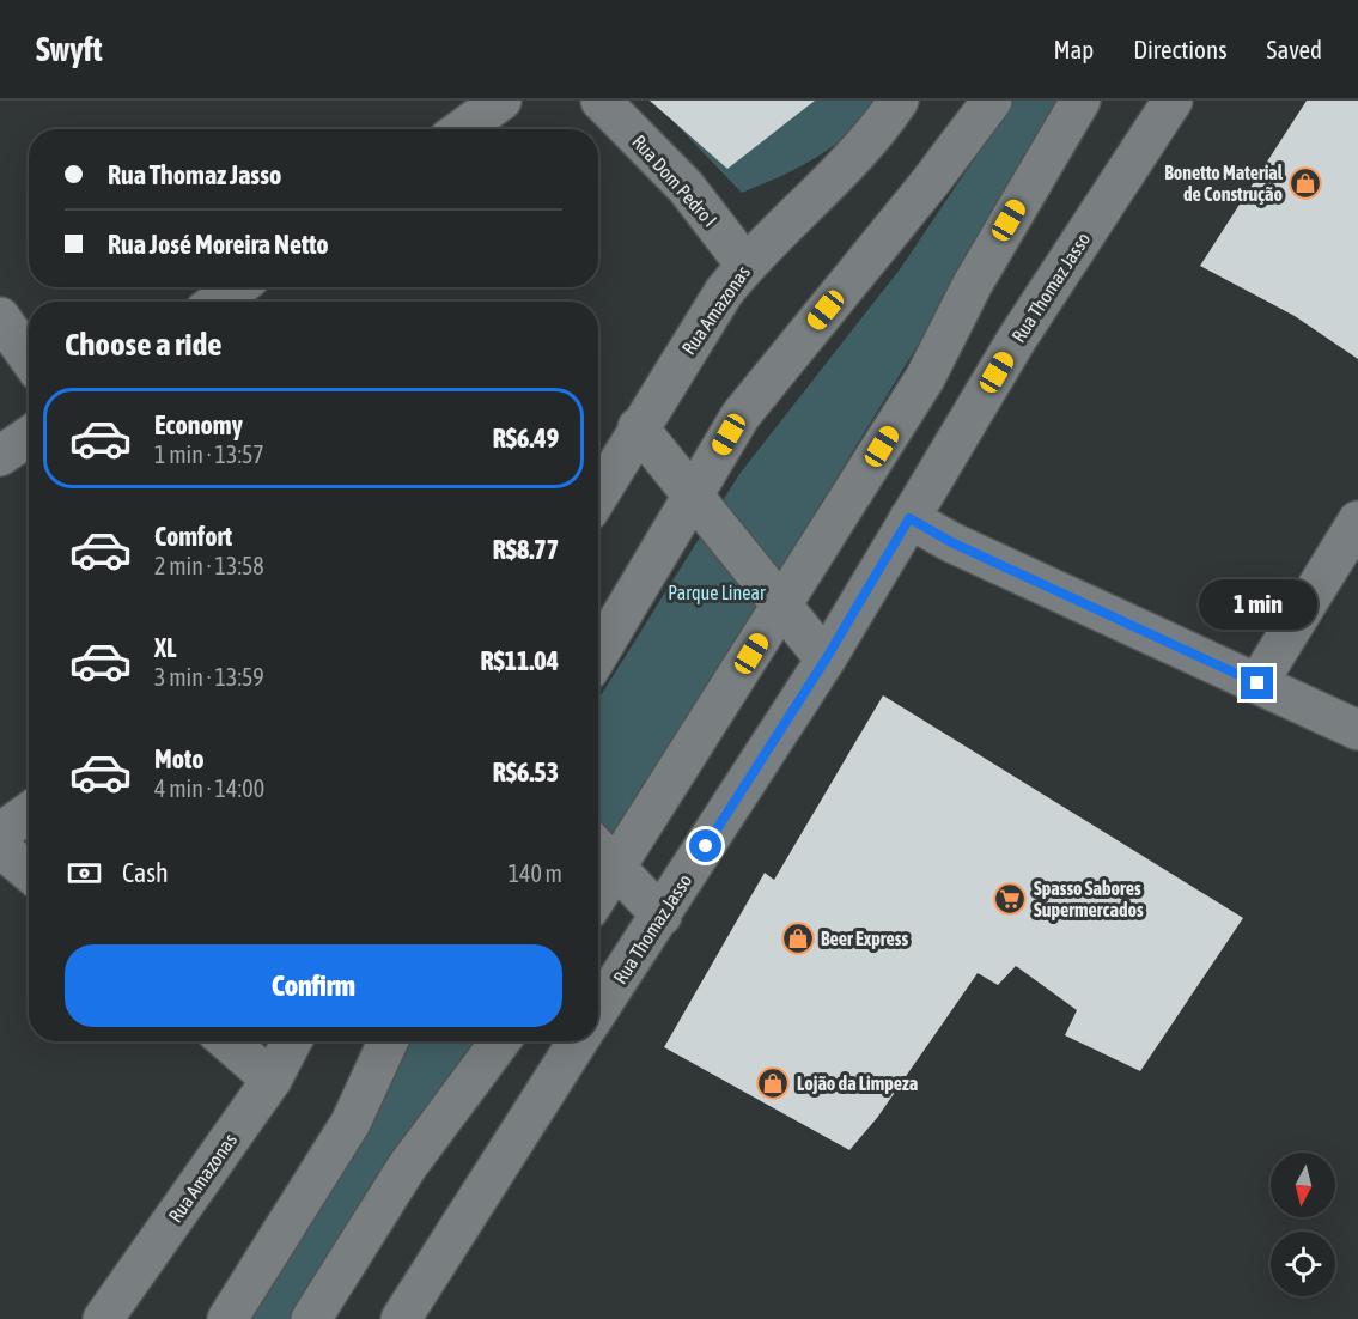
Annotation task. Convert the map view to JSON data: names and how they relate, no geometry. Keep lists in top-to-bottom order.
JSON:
{
  "streets": {
    "street": ["Rua Dom Pedro I", "Rua Thomaz Jasso", "Rua Amazonas"]
  },
  "crossings": [
    ["Rua Dom Pedro I", "Rua Amazonas"]
  ],
  "parks": ["Parque Linear"],
  "places": {
    "shop": ["Bonetto Material de Construção", "Beer Express", "Lojão da Limpeza"],
    "supermarket": ["Spasso Sabores Supermercados"]
  },
  "north": "bottom",
  "page": {
    "header": "Swyft",
    "nav": ["Map", "Directions", "Saved"],
    "banner": ["Rua Thomaz Jasso", "Rua José Moreira Netto"],
    "heading": "Choose a ride",
    "list": [
      {
        "name": "Economy",
        "note": "1 min · 13:57",
        "value": "R$6.49"
      },
      {
        "name": "Comfort",
        "note": "2 min · 13:58",
        "value": "R$8.77"
      },
      {
        "name": "XL",
        "note": "3 min · 13:59",
        "value": "R$11.04"
      },
      {
        "name": "Moto",
        "note": "4 min · 14:00",
        "value": "R$6.53"
      }
    ],
    "bubble": "1 min",
    "pay": ["Cash", "140 m"],
    "buttons": "Confirm"
  }
}
